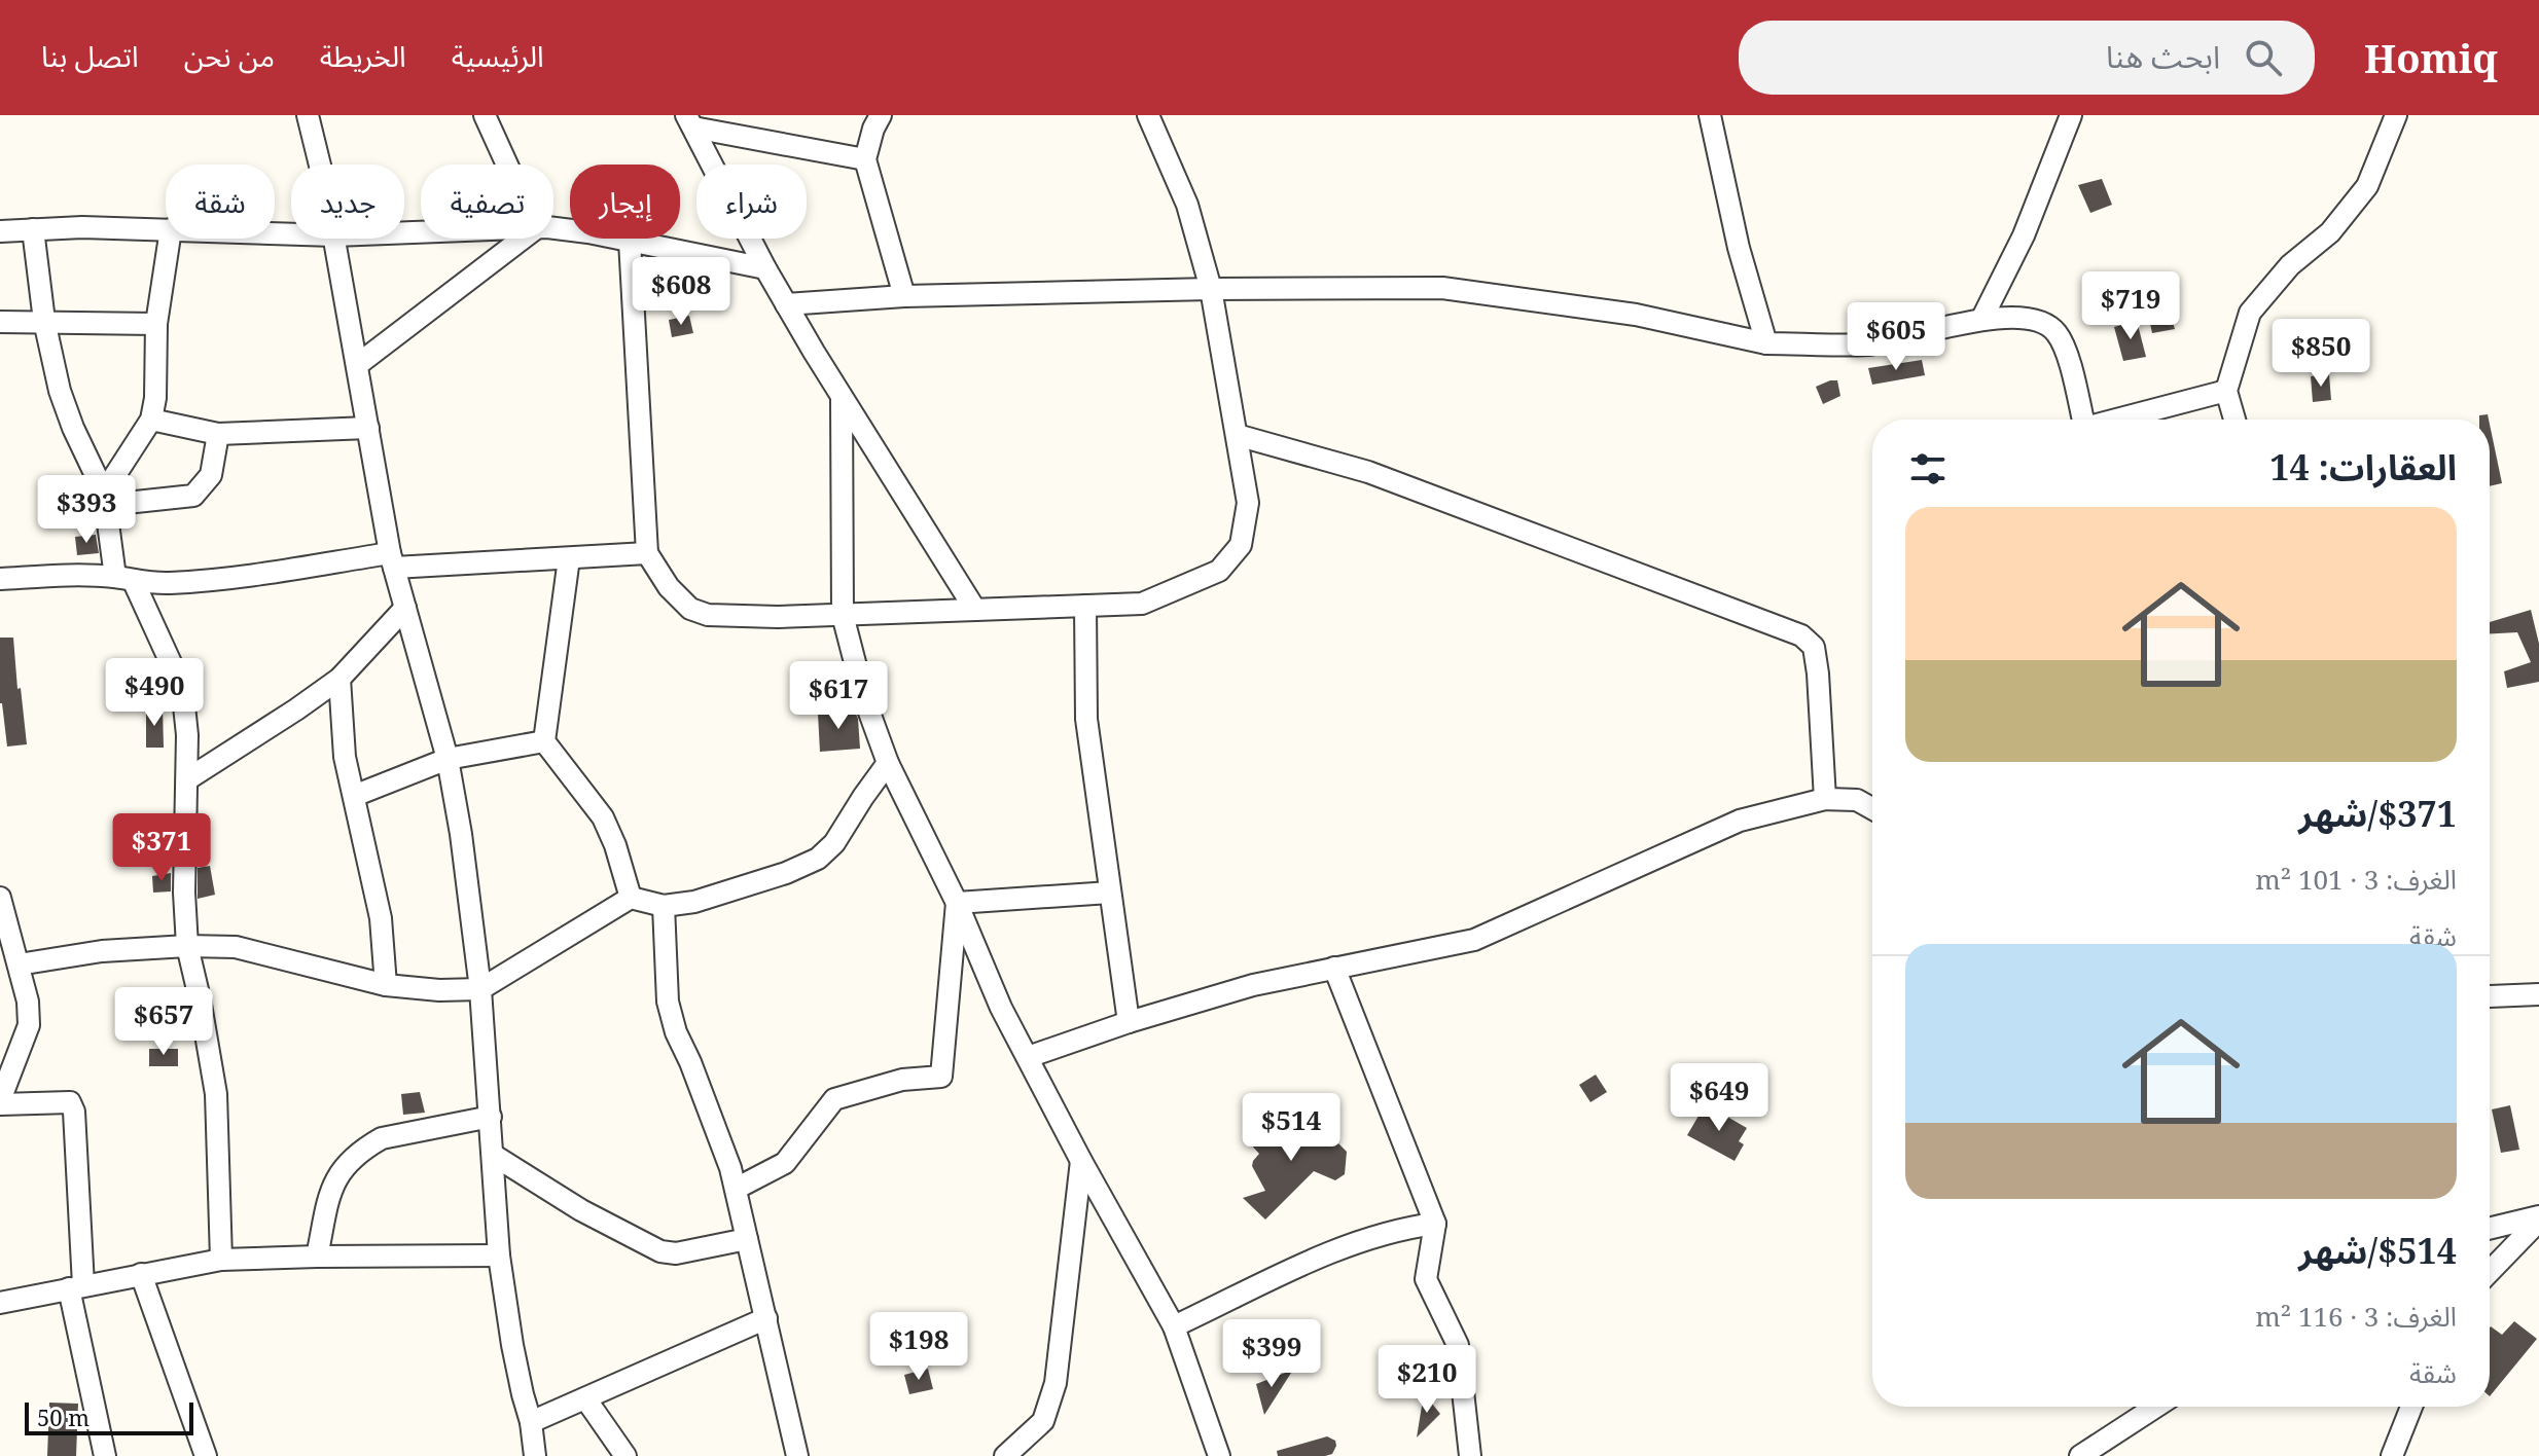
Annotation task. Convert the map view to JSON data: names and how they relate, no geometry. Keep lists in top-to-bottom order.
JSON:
{
  "scale_bar": "50 m",
  "page": {
    "header": "Homiq",
    "search": "ابحث هنا",
    "nav": [
      "الرئيسية",
      "الخريطة",
      "من نحن",
      "اتصل بنا"
    ],
    "chip": [
      "شراء",
      "إيجار",
      "تصفية",
      "جديد",
      "شقة"
    ],
    "price": [
      "$608",
      "$719",
      "$605",
      "$850",
      "$393",
      "$490",
      "$617",
      "$371",
      "$657",
      "$649",
      "$514",
      "$198",
      "$399",
      "$210"
    ],
    "heading": "العقارات: 14",
    "list": [
      {
        "name": "$371/شهر",
        "note": "الغرف: 3 · 101 m² · شقة"
      },
      {
        "name": "$514/شهر",
        "note": "الغرف: 3 · 116 m² · شقة"
      }
    ],
    "scale": "50 m"
  }
}
